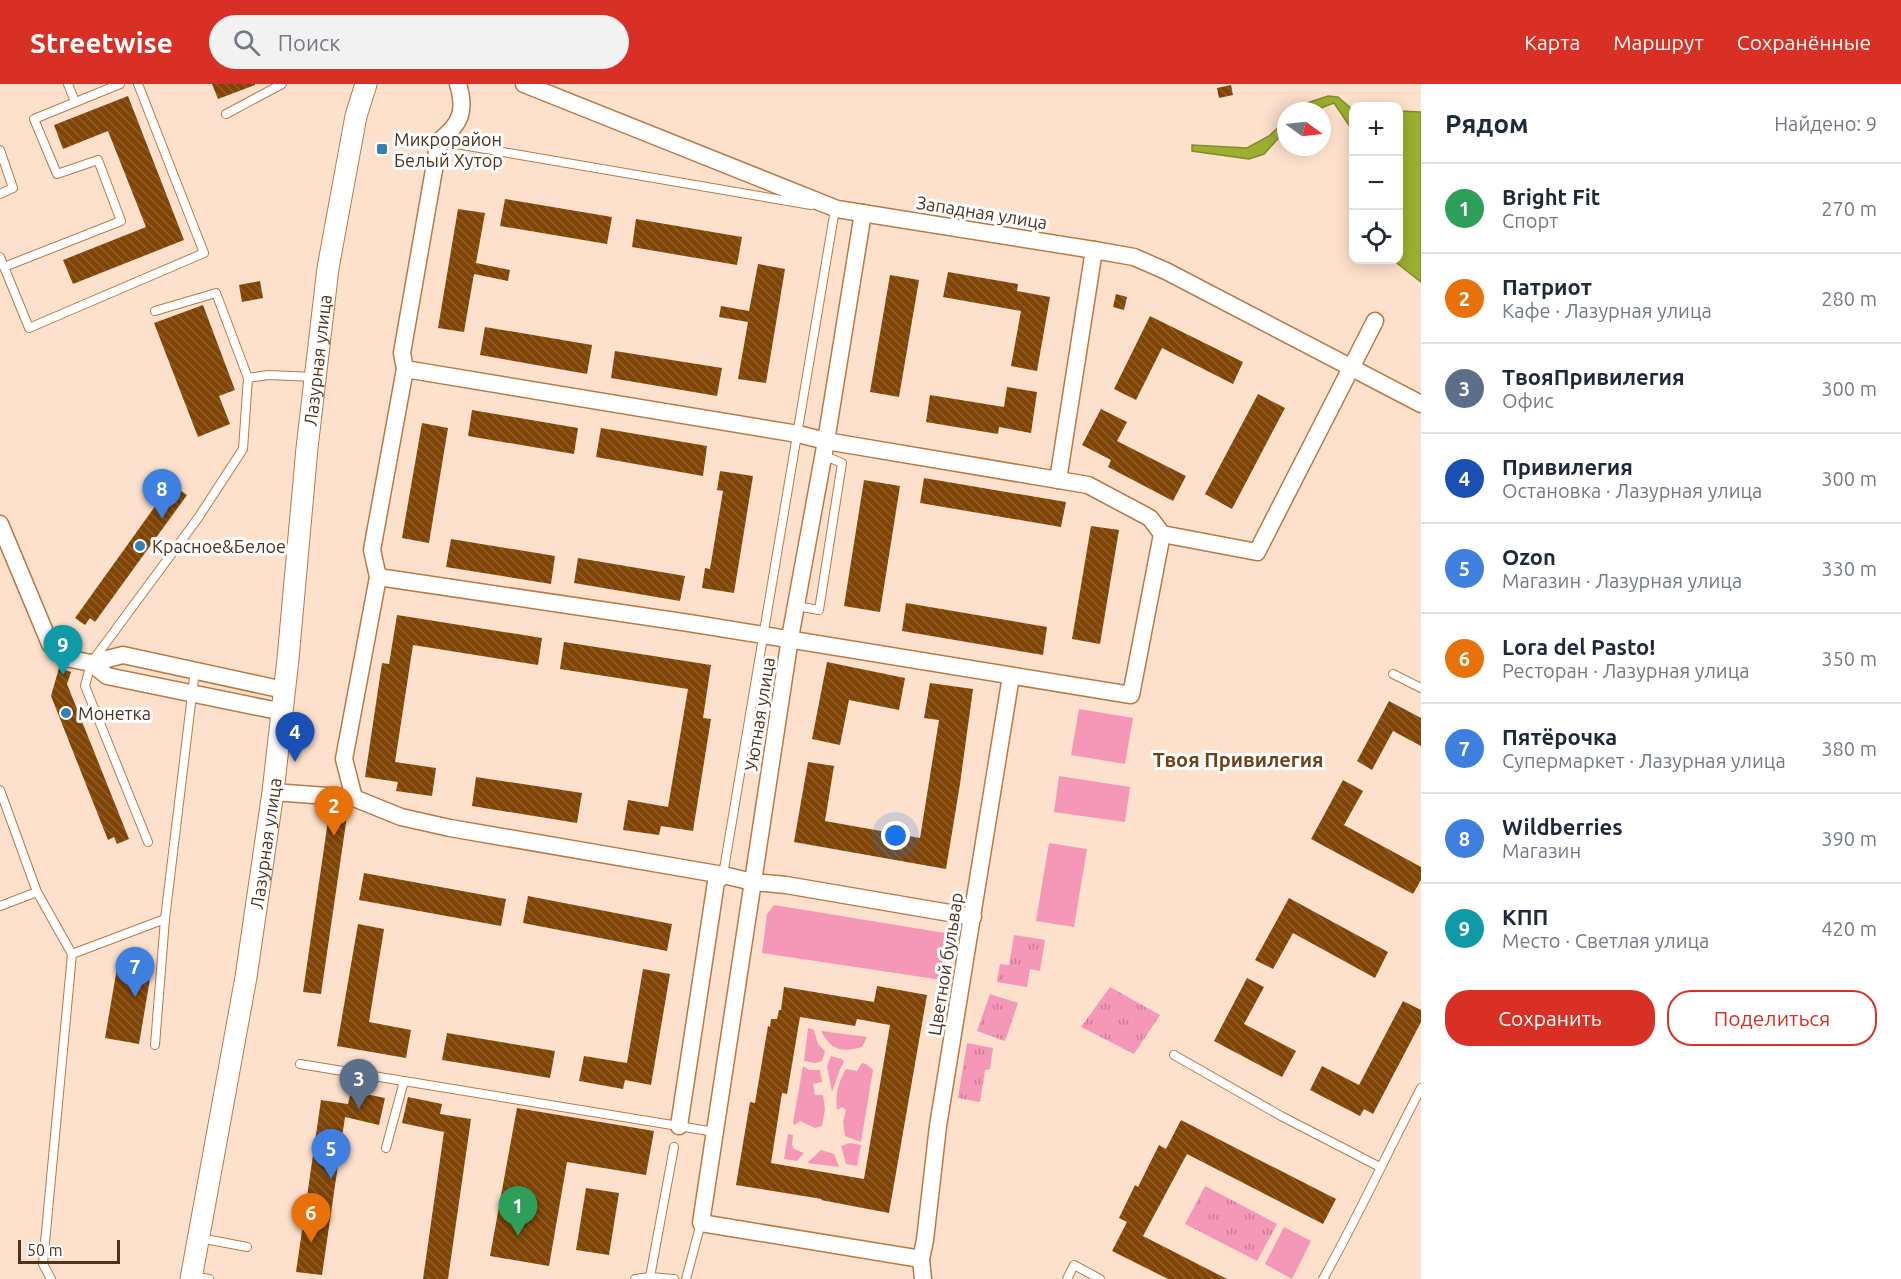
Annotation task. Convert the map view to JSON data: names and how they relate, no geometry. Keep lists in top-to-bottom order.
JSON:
{
  "streets": {
    "street": [
      "Западная улица",
      "Лазурная улица",
      "Уютная улица",
      "Цветной бульвар"
    ]
  },
  "crossings": [
    ["Западная улица", "Уютная улица"]
  ],
  "districts": ["Твоя Привилегия"],
  "places": {
    "transit": ["Микрорайон Белый Хутор"],
    "other": ["Красное&Белое", "Монетка"]
  },
  "scale_bar": "50 m",
  "north": "right",
  "page": {
    "header": "Streetwise",
    "search": "Поиск",
    "nav": ["Карта", "Маршрут", "Сохранённые"],
    "heading": ["Рядом", "Найдено: 9"],
    "map_buttons": ["+", "−"],
    "list": [
      {
        "mark": "1",
        "name": "Bright Fit",
        "note": "Спорт",
        "value": "270 m"
      },
      {
        "mark": "2",
        "name": "Патриот",
        "note": "Кафе · Лазурная улица",
        "value": "280 m"
      },
      {
        "mark": "3",
        "name": "ТвояПривилегия",
        "note": "Офис",
        "value": "300 m"
      },
      {
        "mark": "4",
        "name": "Привилегия",
        "note": "Остановка · Лазурная улица",
        "value": "300 m"
      },
      {
        "mark": "5",
        "name": "Ozon",
        "note": "Магазин · Лазурная улица",
        "value": "330 m"
      },
      {
        "mark": "6",
        "name": "Lora del Pasto!",
        "note": "Ресторан · Лазурная улица",
        "value": "350 m"
      },
      {
        "mark": "7",
        "name": "Пятёрочка",
        "note": "Супермаркет · Лазурная улица",
        "value": "380 m"
      },
      {
        "mark": "8",
        "name": "Wildberries",
        "note": "Магазин",
        "value": "390 m"
      },
      {
        "mark": "9",
        "name": "КПП",
        "note": "Место · Светлая улица",
        "value": "420 m"
      }
    ],
    "pins": [
      "8",
      "9",
      "4",
      "2",
      "7",
      "3",
      "5",
      "1",
      "6"
    ],
    "buttons": ["Сохранить", "Поделиться"],
    "scale": "50 m"
  }
}
